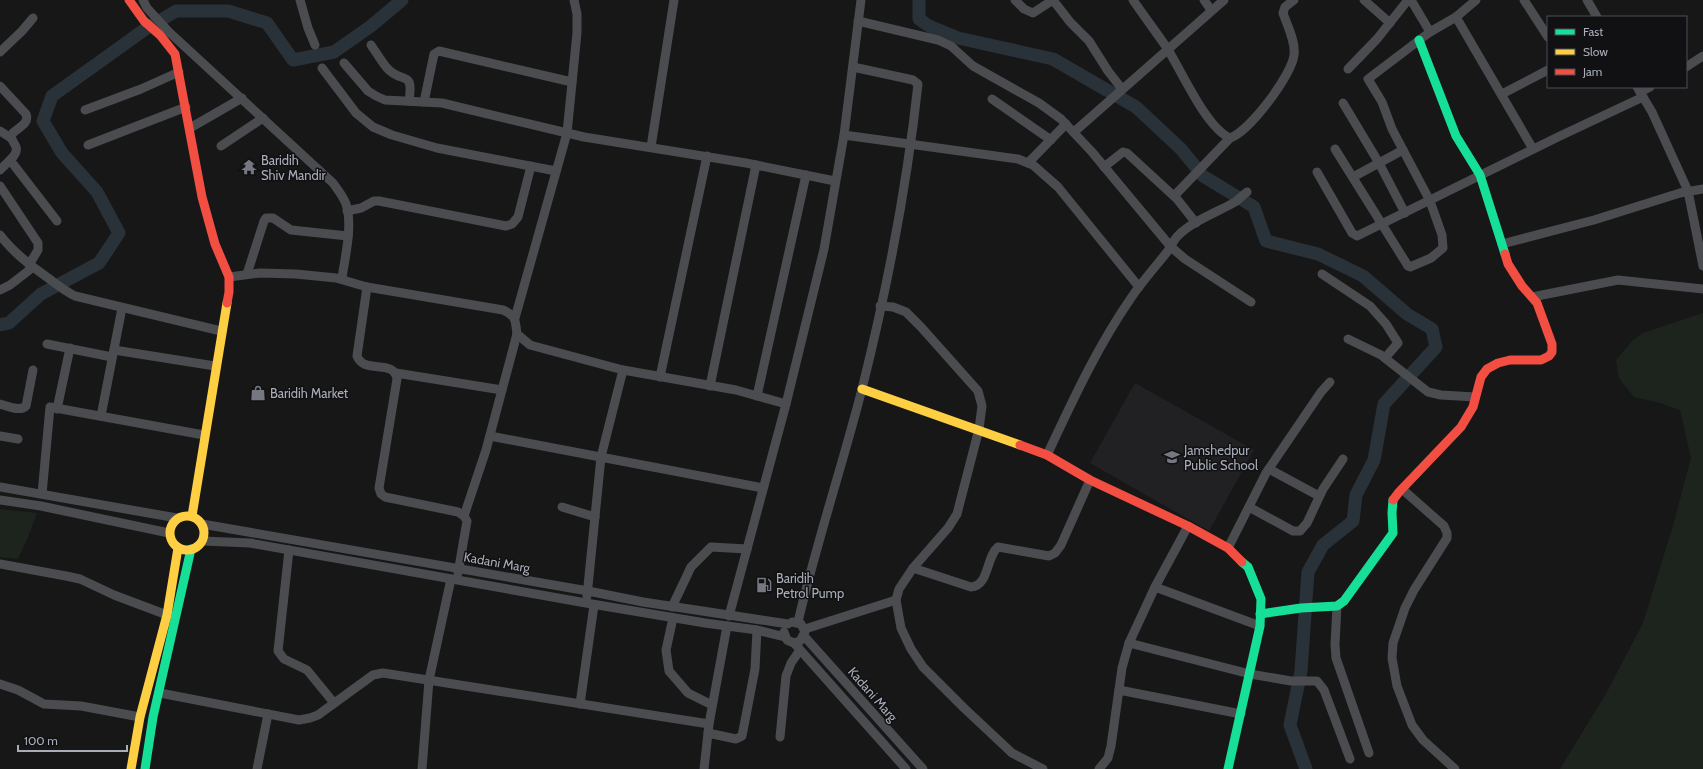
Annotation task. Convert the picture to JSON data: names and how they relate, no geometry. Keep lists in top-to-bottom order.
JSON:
{
  "streets": {
    "street": ["Kadani Marg"]
  },
  "places": {
    "temple": ["Baridih Shiv Mandir"],
    "shop": ["Baridih Market"],
    "school or university": ["Jamshedpur Public School"],
    "fuel station": ["Baridih Petrol Pump"]
  },
  "legend": ["Fast", "Slow", "Jam"],
  "scale_bar": "100 m"
}
